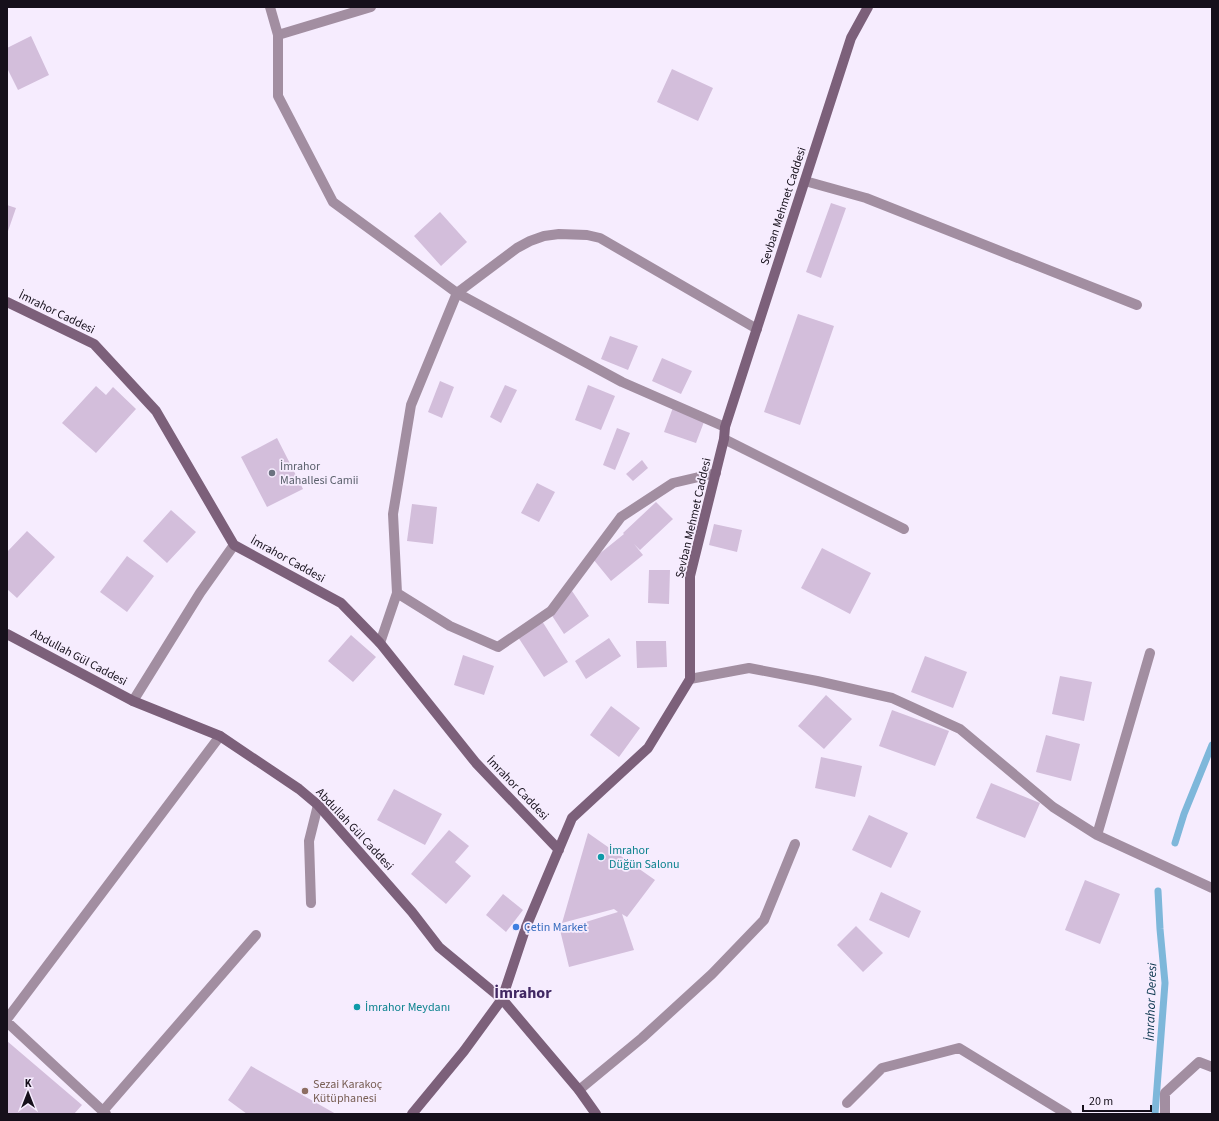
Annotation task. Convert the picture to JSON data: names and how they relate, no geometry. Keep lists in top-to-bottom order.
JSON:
{
  "streets": {
    "street": ["Sevban Mehmet Caddesi", "İmrahor Caddesi", "Abdullah Gül Caddesi"]
  },
  "districts": ["İmrahor"],
  "water": ["İmrahor Deresi"],
  "places": [
    "İmrahor Mahallesi Camii",
    "İmrahor Düğün Salonu",
    "Çetin Market",
    "İmrahor Meydanı",
    "Sezai Karakoç Kütüphanesi"
  ],
  "scale_bar": "20 m",
  "north": "top"
}
